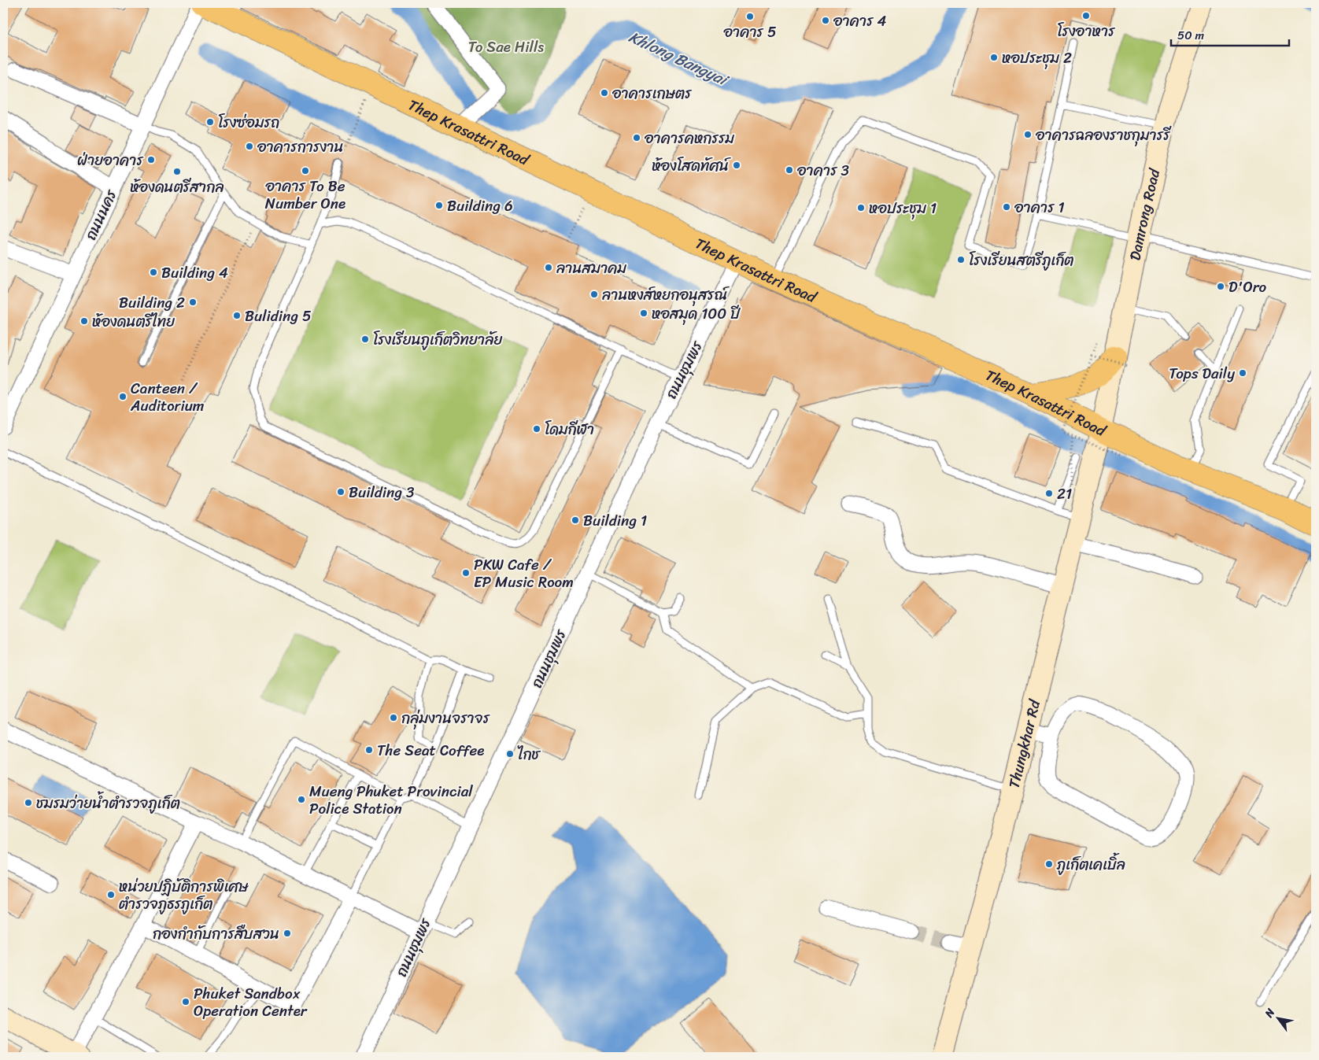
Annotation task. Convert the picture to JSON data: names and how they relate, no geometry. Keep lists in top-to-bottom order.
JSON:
{
  "streets": {
    "main road": ["Thep Krasattri Road", "Damrong Road", "Thungkhar Rd"],
    "street": ["ถนนนคร", "ถนนชุมพร"]
  },
  "crossings": [
    ["Thep Krasattri Road", "ถนนนคร"],
    ["Thep Krasattri Road", "Damrong Road"],
    ["Thep Krasattri Road", "ถนนชุมพร"],
    ["Thep Krasattri Road", "Thungkhar Rd"],
    ["Damrong Road", "Thungkhar Rd"]
  ],
  "water": ["Khlong Bangyai"],
  "parks": ["To Sae Hills"],
  "places": [
    "โรงอาหาร",
    "อาคาร 5",
    "อาคาร 4",
    "หอประชุม 2",
    "อาคารเกษตร",
    "โรงซ่อมรถ",
    "อาคารฉลองราชกุมารรี",
    "อาคารคหกรรม",
    "อาคารการงาน",
    "ฝ่ายอาคาร",
    "ห้องโสดทัศน์",
    "อาคาร 3",
    "อาคาร To Be Number One",
    "ห้องดนตรีสากล",
    "Building 6",
    "อาคาร 1",
    "หอประชุม 1",
    "โรงเรียนสตรีภูเก็ต",
    "ลานสมาคม",
    "Building 4",
    "D'Oro",
    "ลานหงส์หยกอนุสรณ์",
    "Building 2",
    "หอสมุด 100 ปี",
    "Buliding 5",
    "ห้องดนตรีไทย",
    "โรงเรียนภูเก็ตวิทยาลัย",
    "Tops Daily",
    "Canteen / Auditorium",
    "โดมกีฬา",
    "Building 3",
    "21",
    "Building 1",
    "PKW Cafe / EP Music Room",
    "กลุ่มงานจราจร",
    "The Seat Coffee",
    "ไกช",
    "Mueng Phuket Provincial Police Station",
    "ชมรมว่ายน้ำตำรวจภูเก็ต",
    "ภูเก็ตเคเบิ้ล",
    "หน่วยปฏิบัติการพิเศษ ตำรวจภูธรภูเก็ต",
    "กองกำกับการสืบสวน",
    "Phuket Sandbox Operation Center"
  ],
  "scale_bar": "50 m",
  "north": "top left"
}
